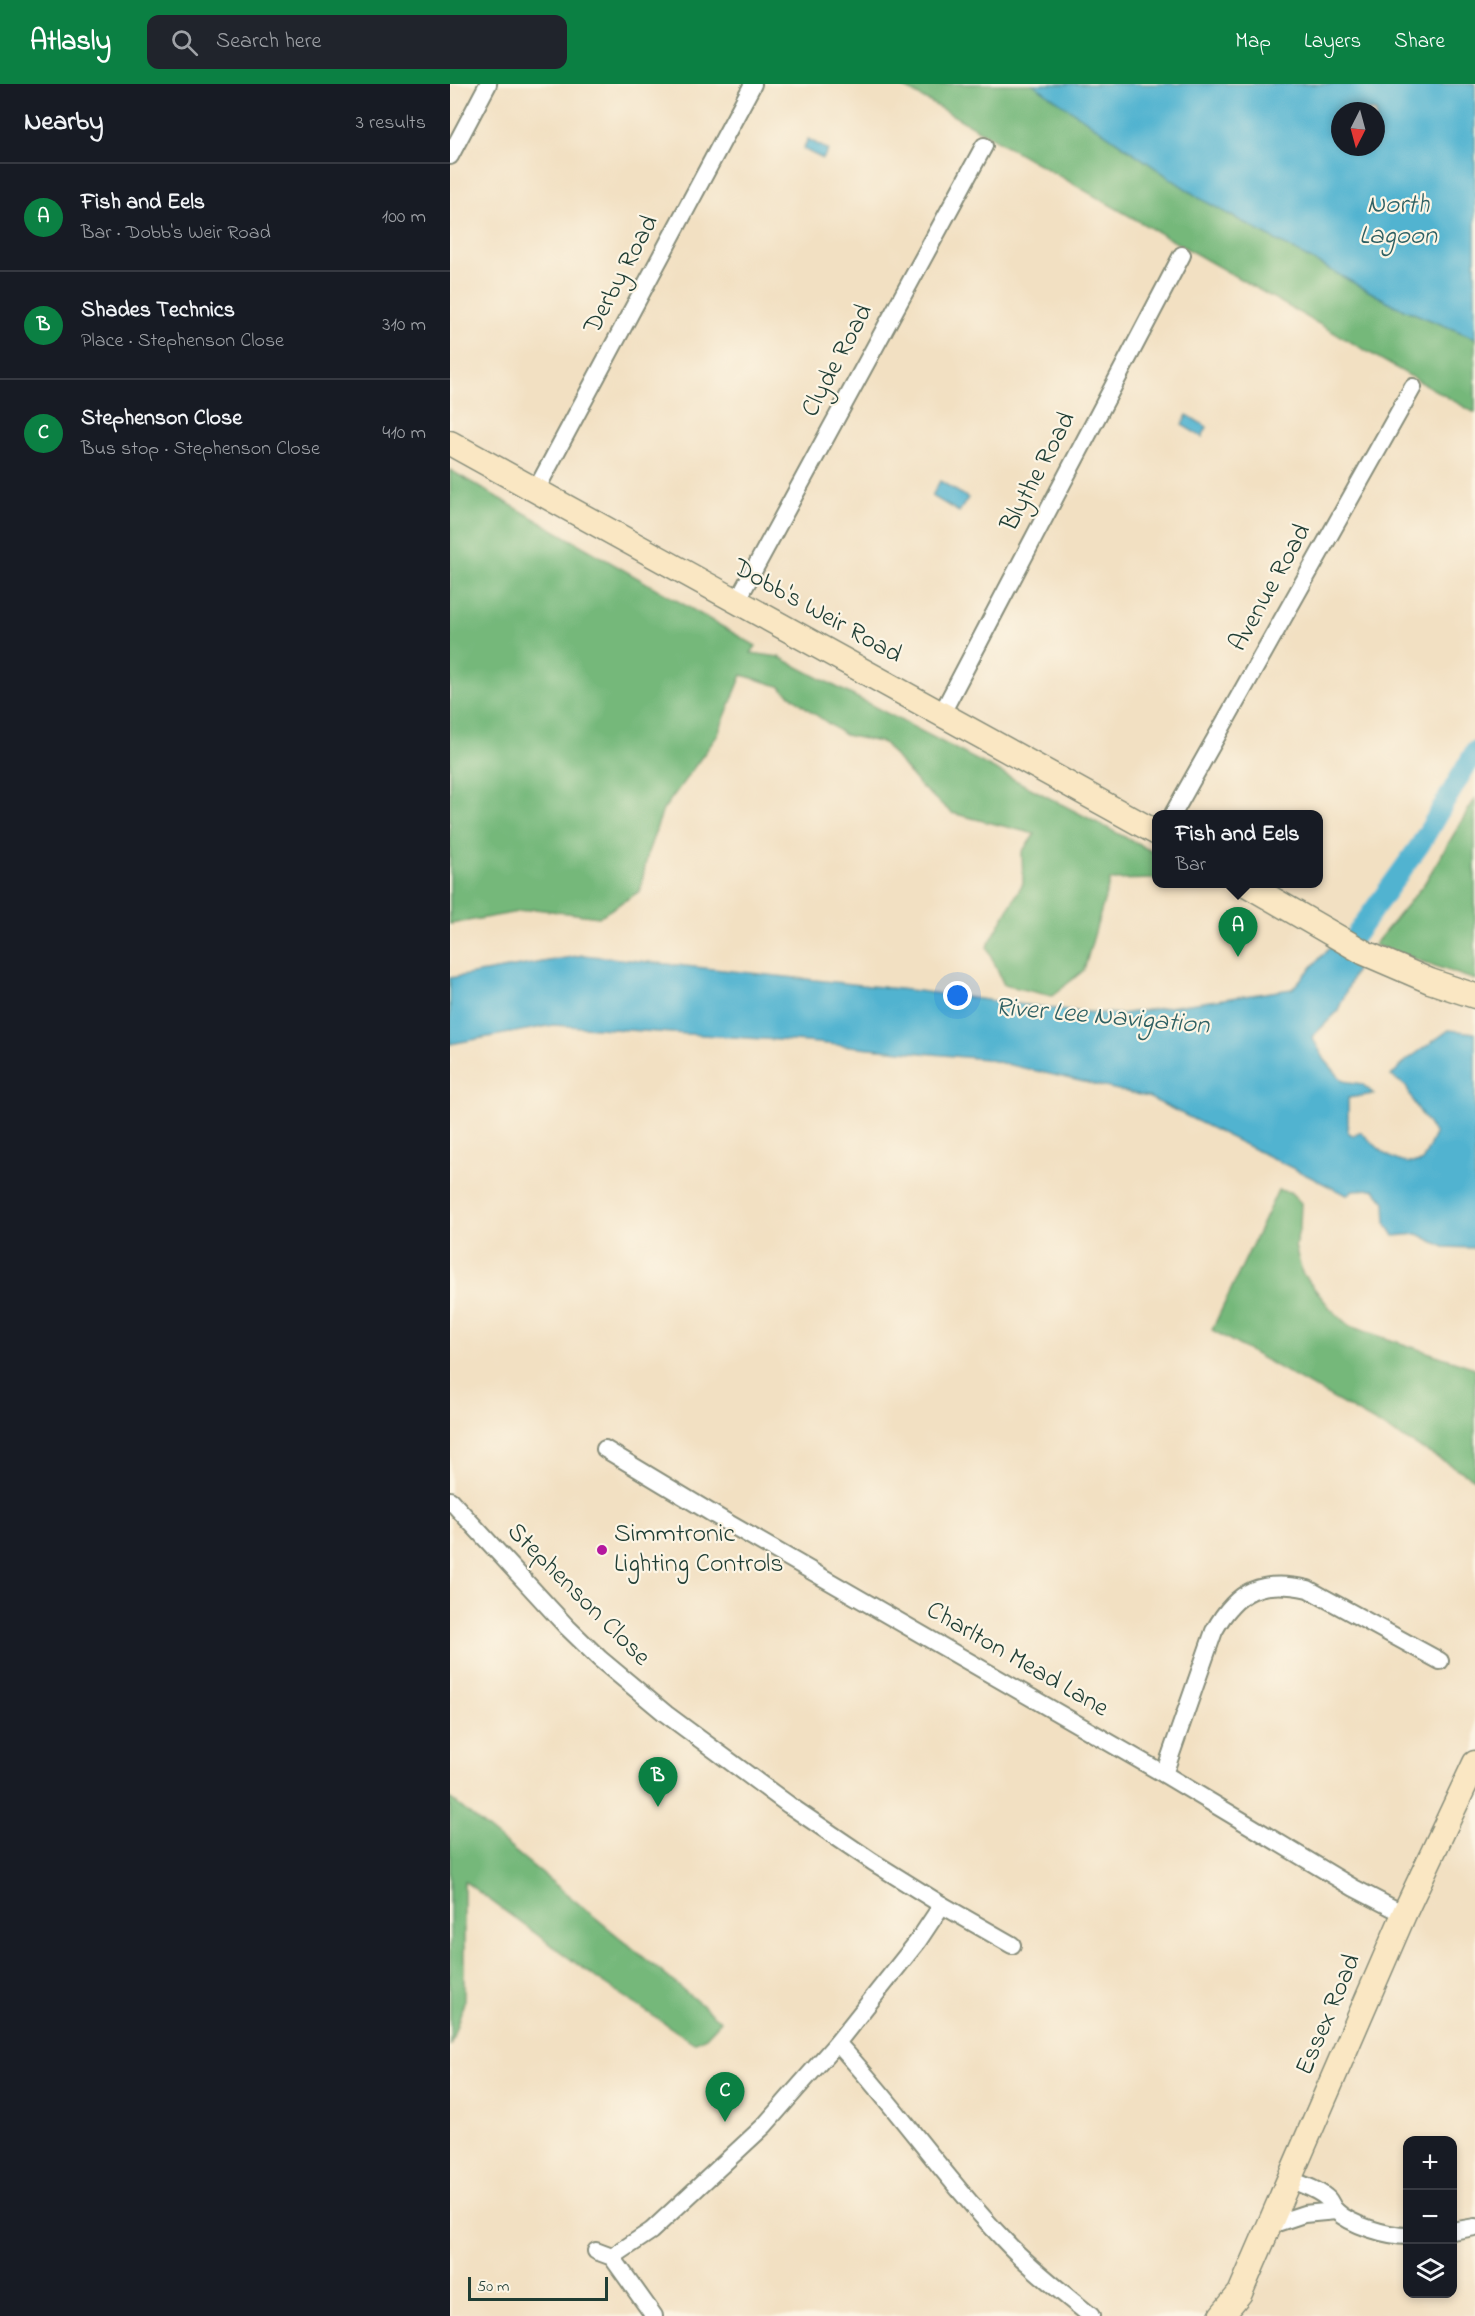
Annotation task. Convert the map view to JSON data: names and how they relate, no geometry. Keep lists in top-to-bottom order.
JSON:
{
  "streets": {
    "street": [
      "Derby Road",
      "Clyde Road",
      "Blythe Road",
      "Avenue Road",
      "Dobb's Weir Road",
      "Stephenson Close",
      "Charlton Mead Lane",
      "Essex Road"
    ]
  },
  "crossings": [
    ["Derby Road", "Dobb's Weir Road"],
    ["Clyde Road", "Dobb's Weir Road"],
    ["Blythe Road", "Dobb's Weir Road"],
    ["Charlton Mead Lane", "Essex Road"]
  ],
  "water": ["North Lagoon", "River Lee Navigation"],
  "places": ["Simmtronic Lighting Controls"],
  "scale_bar": "50 m",
  "north": "bottom",
  "page": {
    "header": "Atlasly",
    "search": "Search here",
    "nav": ["Map", "Layers", "Share"],
    "heading": ["Nearby", "3 results"],
    "list": [
      {
        "mark": "A",
        "name": "Fish and Eels",
        "note": "Bar · Dobb's Weir Road",
        "value": "100 m"
      },
      {
        "mark": "B",
        "name": "Shades Technics",
        "note": "Place · Stephenson Close",
        "value": "310 m"
      },
      {
        "mark": "C",
        "name": "Stephenson Close",
        "note": "Bus stop · Stephenson Close",
        "value": "410 m"
      }
    ],
    "popup": ["Fish and Eels", "Bar"],
    "pins": ["A", "B", "C"],
    "map_buttons": ["+", "−"],
    "scale": "50 m"
  }
}
